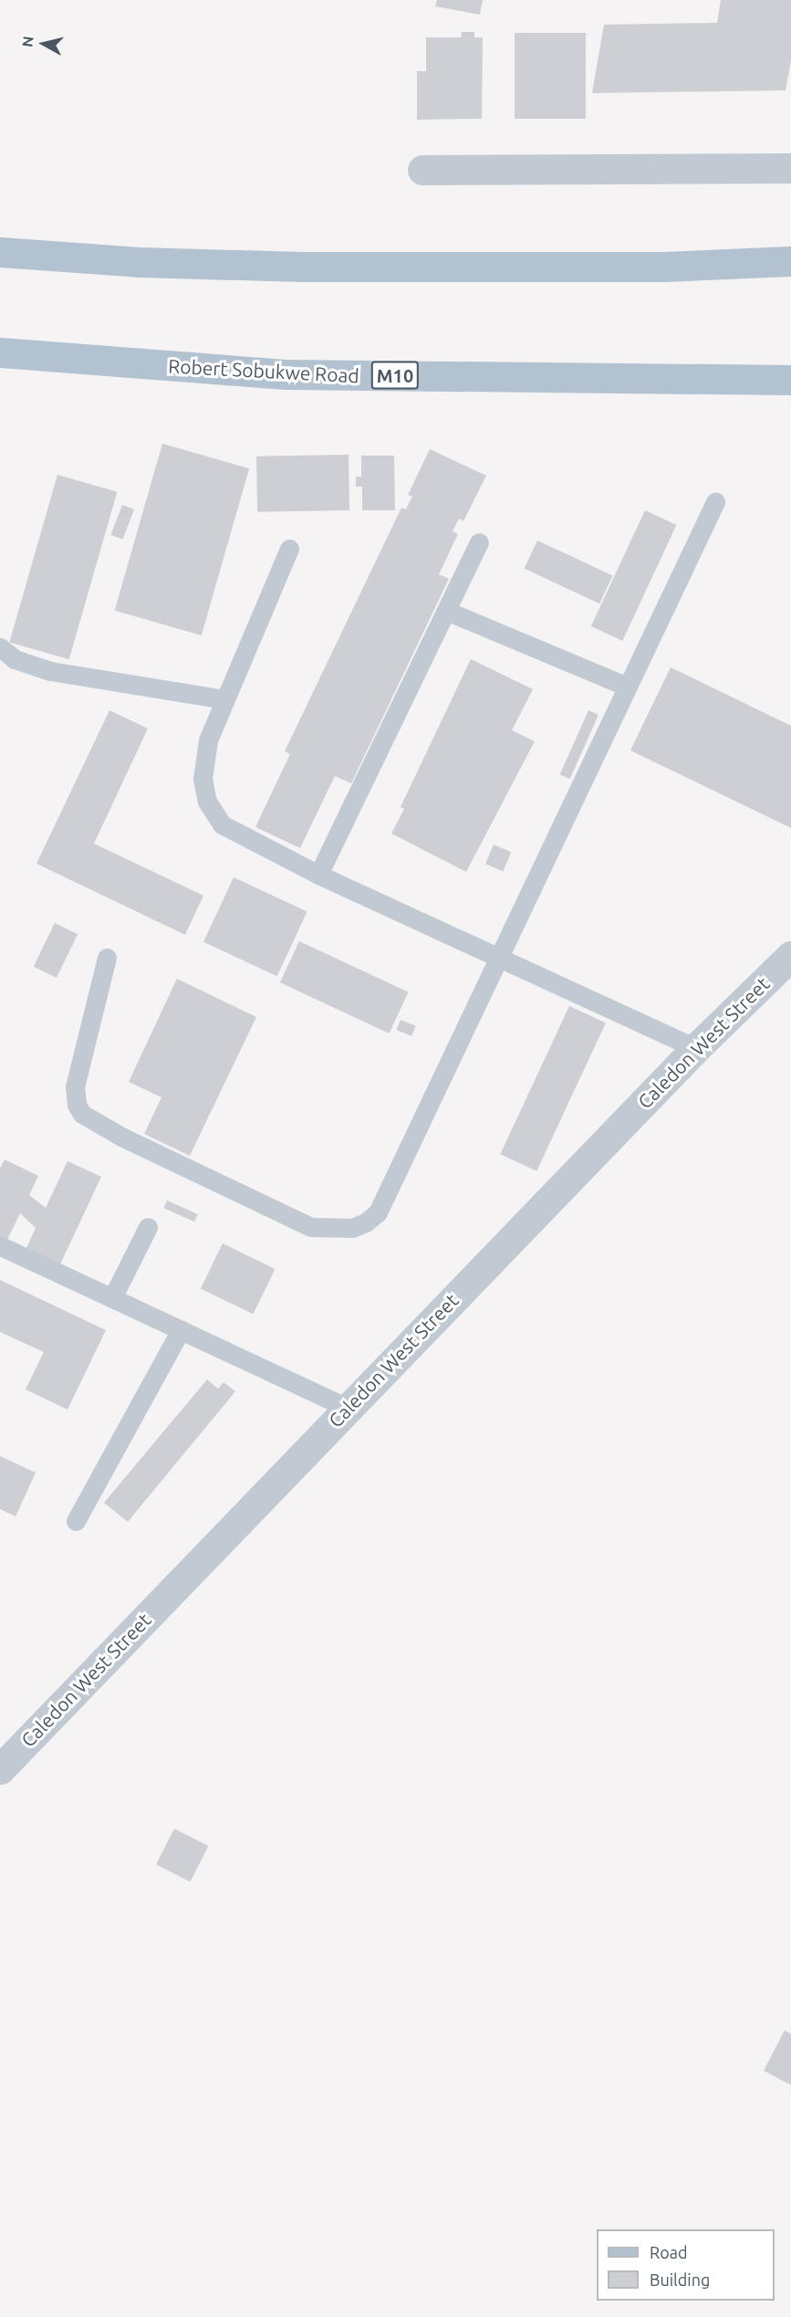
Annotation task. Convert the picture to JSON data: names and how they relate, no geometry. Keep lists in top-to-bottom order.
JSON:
{
  "streets": {
    "main road": ["Robert Sobukwe Road", "M10"],
    "street": ["Caledon West Street"]
  },
  "legend": ["Road", "Building"],
  "north": "left"
}
